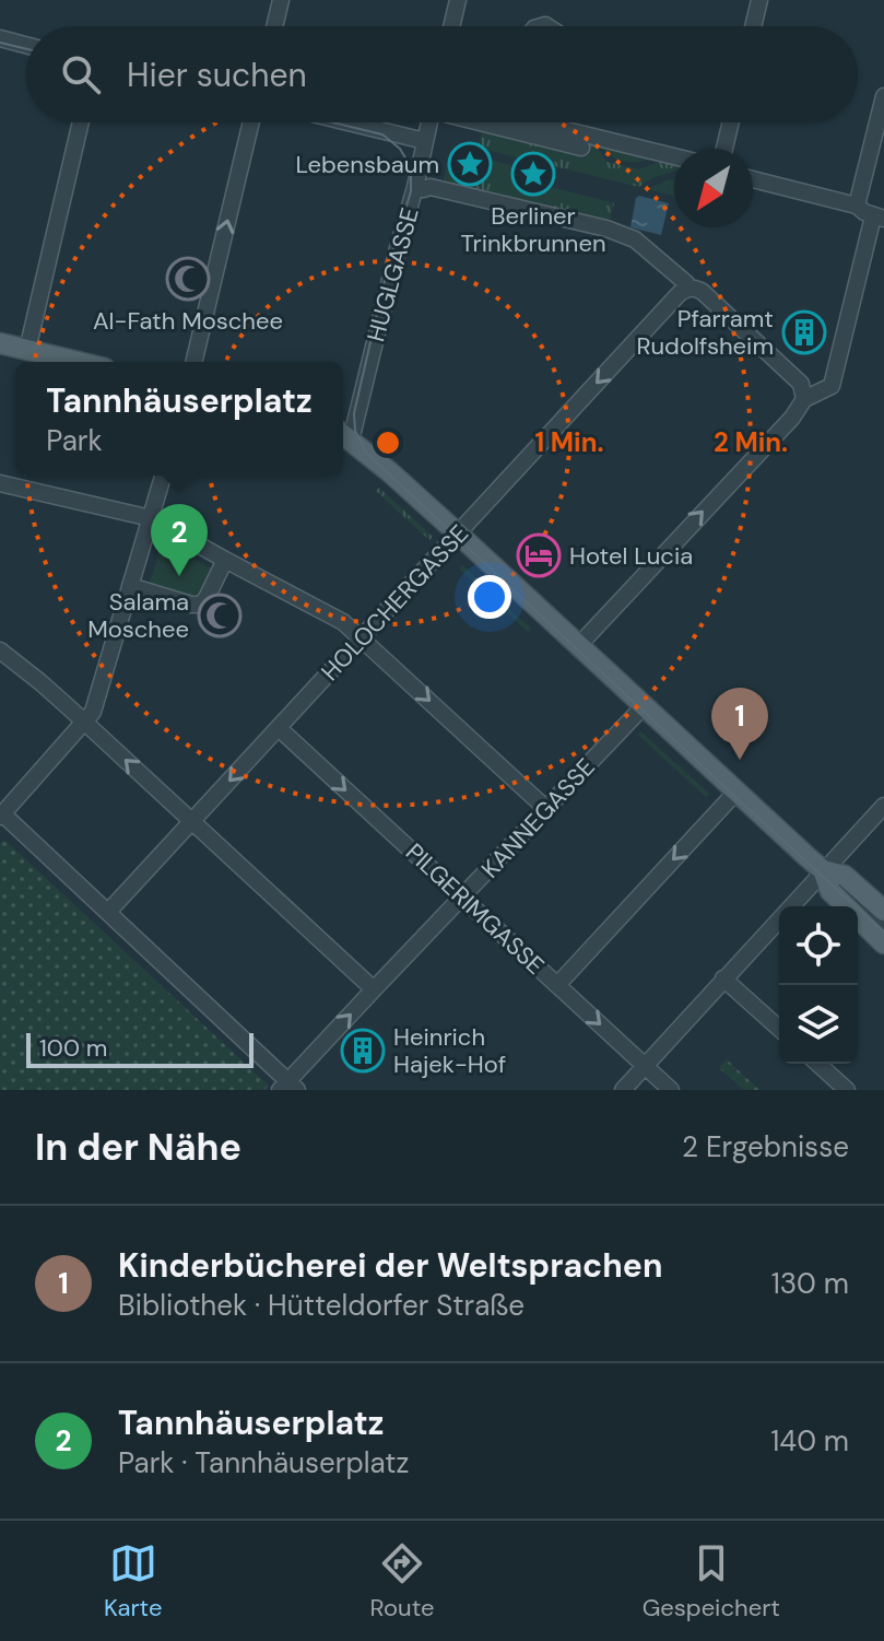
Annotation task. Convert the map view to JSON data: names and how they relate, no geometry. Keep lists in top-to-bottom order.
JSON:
{
  "streets": {
    "street": [
      "HUGLGASSE",
      "HOLOCHERGASSE",
      "KANNEGASSE",
      "PILGERIMGASSE"
    ]
  },
  "crossings": [
    ["HOLOCHERGASSE", "PILGERIMGASSE"],
    ["KANNEGASSE", "PILGERIMGASSE"]
  ],
  "one_way": ["HOLOCHERGASSE"],
  "places": {
    "place": ["Lebensbaum", "Berliner Trinkbrunnen"],
    "mosque": ["Al-Fath Moschee", "Salama Moschee"],
    "building": ["Pfarramt Rudolfsheim", "Heinrich Hajek-Hof"],
    "hotel": ["Hotel Lucia"]
  },
  "scale_bar": "100 m",
  "north": "bottom left",
  "page": {
    "search": "Hier suchen",
    "popup": ["Tannhäuserplatz", "Park"],
    "pins": ["2", "1"],
    "scale": "100 m",
    "heading": ["In der Nähe", "2 Ergebnisse"],
    "list": [
      {
        "mark": "1",
        "name": "Kinderbücherei der Weltsprachen",
        "note": "Bibliothek · Hütteldorfer Straße",
        "value": "130 m"
      },
      {
        "mark": "2",
        "name": "Tannhäuserplatz",
        "note": "Park · Tannhäuserplatz",
        "value": "140 m"
      }
    ],
    "nav": ["Karte", "Route", "Gespeichert"]
  },
  "rings": ["1 Min.", "2 Min."]
}
